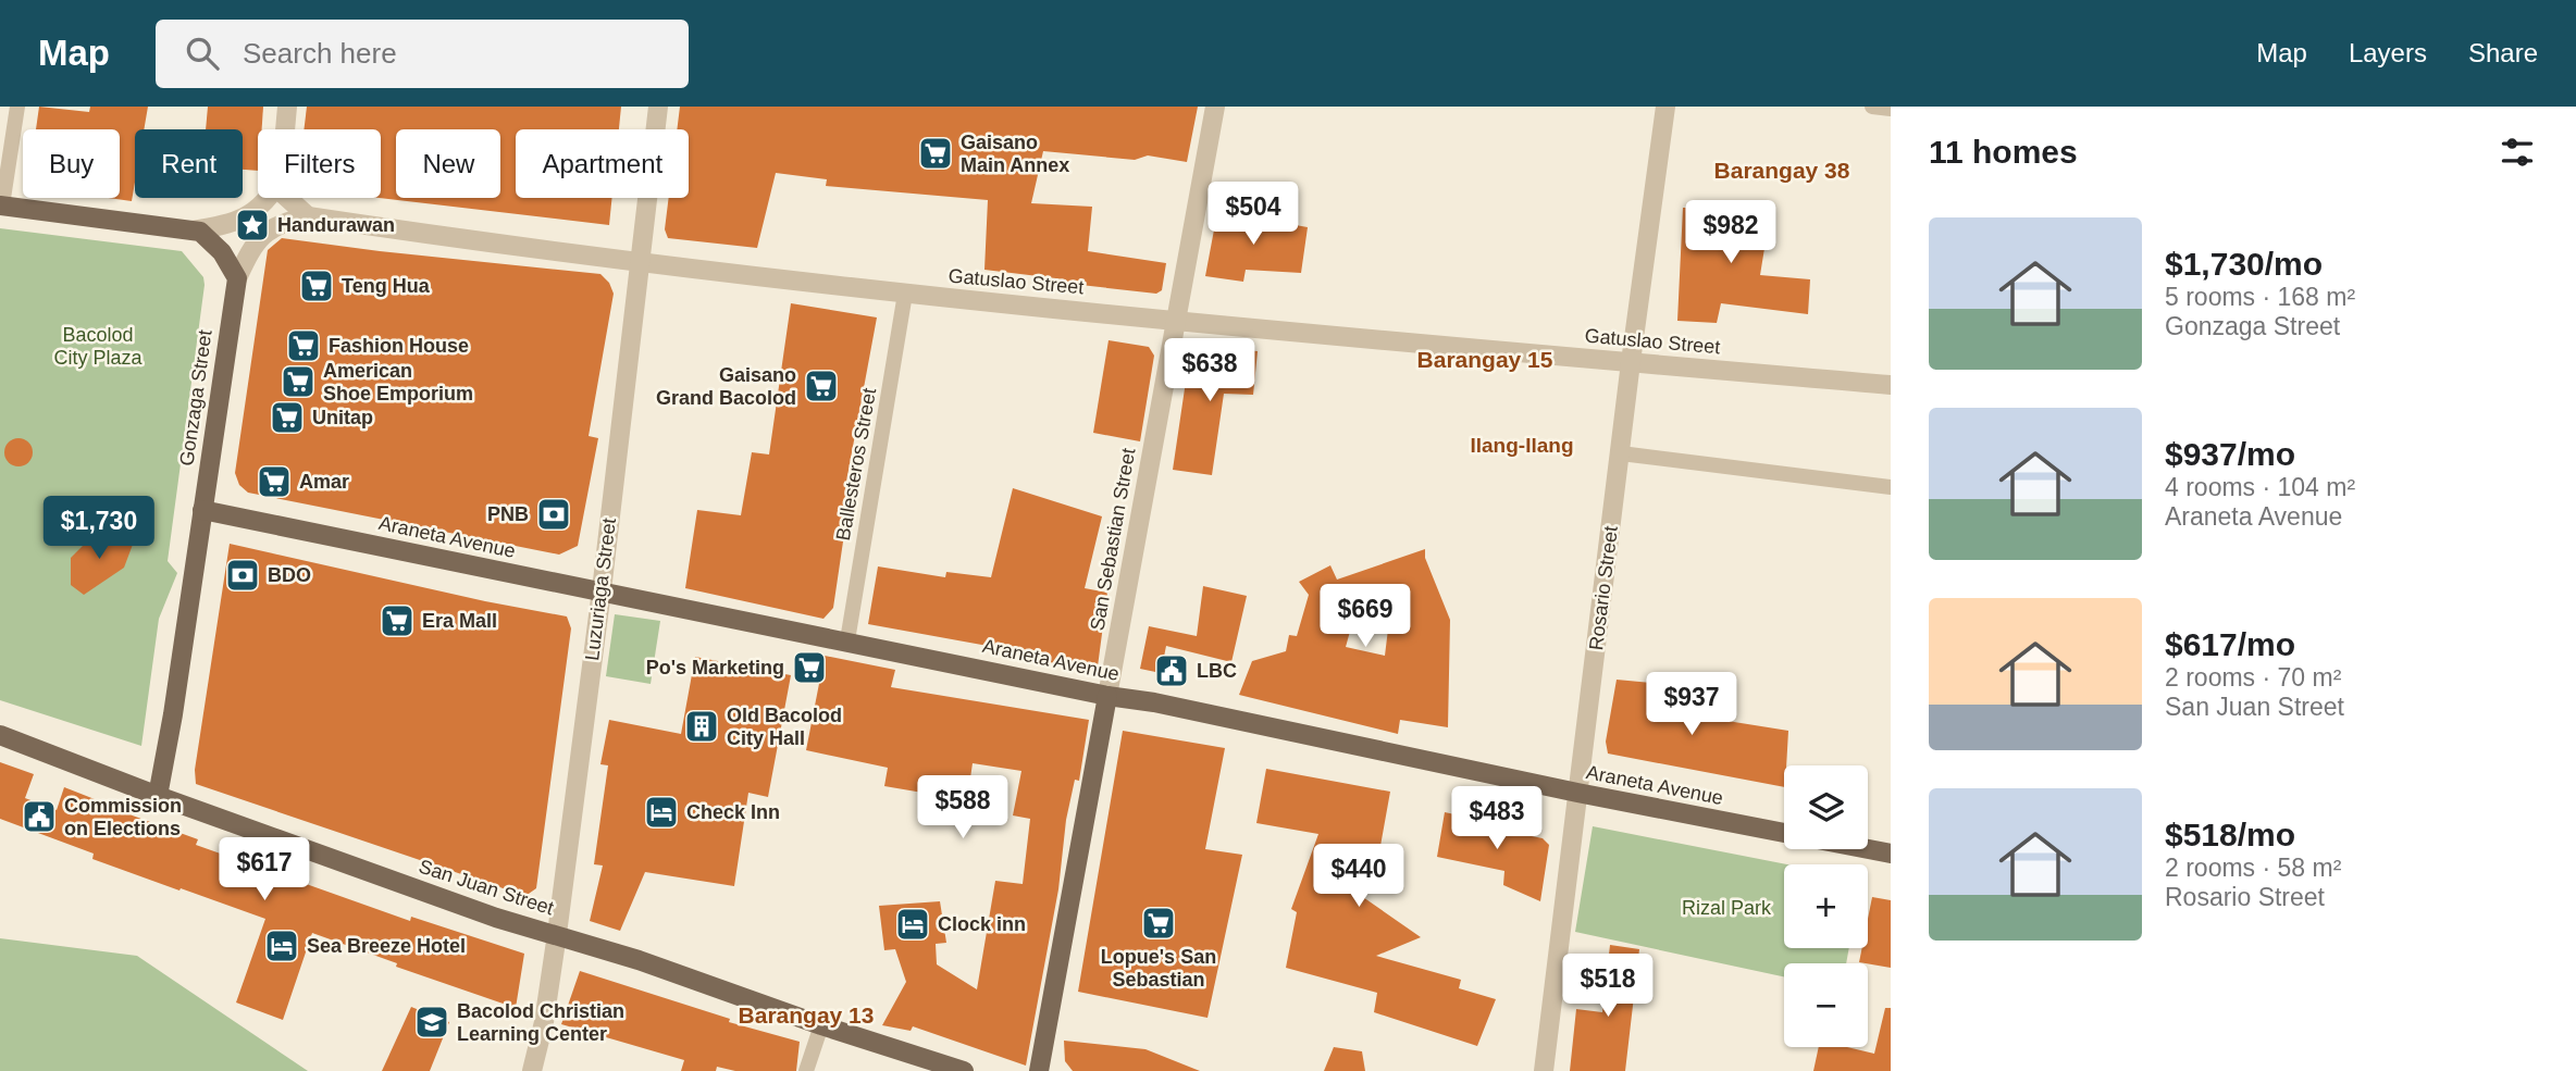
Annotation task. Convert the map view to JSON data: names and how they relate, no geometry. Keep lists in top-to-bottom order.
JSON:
{
  "streets": {
    "main road": [
      "Gonzaga Street",
      "Araneta Avenue",
      "San Sebastian Street",
      "San Juan Street"
    ],
    "street": [
      "Gatuslao Street",
      "Ballesteros Street",
      "Rosario Street",
      "Luzuriaga Street"
    ]
  },
  "crossings": [
    ["Gatuslao Street", "Gonzaga Street"],
    ["Gatuslao Street", "Ballesteros Street"],
    ["Gatuslao Street", "San Sebastian Street"],
    ["Gatuslao Street", "Rosario Street"],
    ["Gatuslao Street", "Luzuriaga Street"],
    ["Gonzaga Street", "Araneta Avenue"],
    ["Gonzaga Street", "San Juan Street"],
    ["Ballesteros Street", "Araneta Avenue"],
    ["Araneta Avenue", "San Sebastian Street"],
    ["Araneta Avenue", "Rosario Street"],
    ["Araneta Avenue", "Luzuriaga Street"],
    ["Luzuriaga Street", "San Juan Street"]
  ],
  "districts": [
    "Barangay 38",
    "Barangay 15",
    "Ilang-Ilang",
    "Barangay 13"
  ],
  "parks": ["Bacolod City Plaza", "Rizal Park"],
  "places": {
    "supermarket": [
      "Gaisano Main Annex",
      "Teng Hua",
      "Fashion House",
      "American Shoe Emporium",
      "Gaisano Grand Bacolod",
      "Unitap",
      "Amar",
      "Era Mall",
      "Po's Marketing",
      "Lopue's San Sebastian"
    ],
    "place": ["Handurawan"],
    "bank": ["PNB", "BDO"],
    "public building": ["LBC", "Commission on Elections"],
    "building": ["Old Bacolod City Hall"],
    "hotel": ["Check Inn", "Clock inn", "Sea Breeze Hotel"],
    "school or university": ["Bacolod Christian Learning Center"]
  },
  "page": {
    "header": "Map",
    "search": "Search here",
    "nav": ["Map", "Layers", "Share"],
    "heading": "11 homes",
    "chip": [
      "Buy",
      "Rent",
      "Filters",
      "New",
      "Apartment"
    ],
    "price": [
      "$504",
      "$982",
      "$638",
      "$1,730",
      "$669",
      "$937",
      "$588",
      "$483",
      "$617",
      "$440",
      "$518"
    ],
    "list": [
      {
        "name": "$1,730/mo",
        "note": "5 rooms · 168 m² · Gonzaga Street"
      },
      {
        "name": "$937/mo",
        "note": "4 rooms · 104 m² · Araneta Avenue"
      },
      {
        "name": "$617/mo",
        "note": "2 rooms · 70 m² · San Juan Street"
      },
      {
        "name": "$518/mo",
        "note": "2 rooms · 58 m² · Rosario Street"
      }
    ],
    "map_buttons": ["+", "−"]
  }
}
